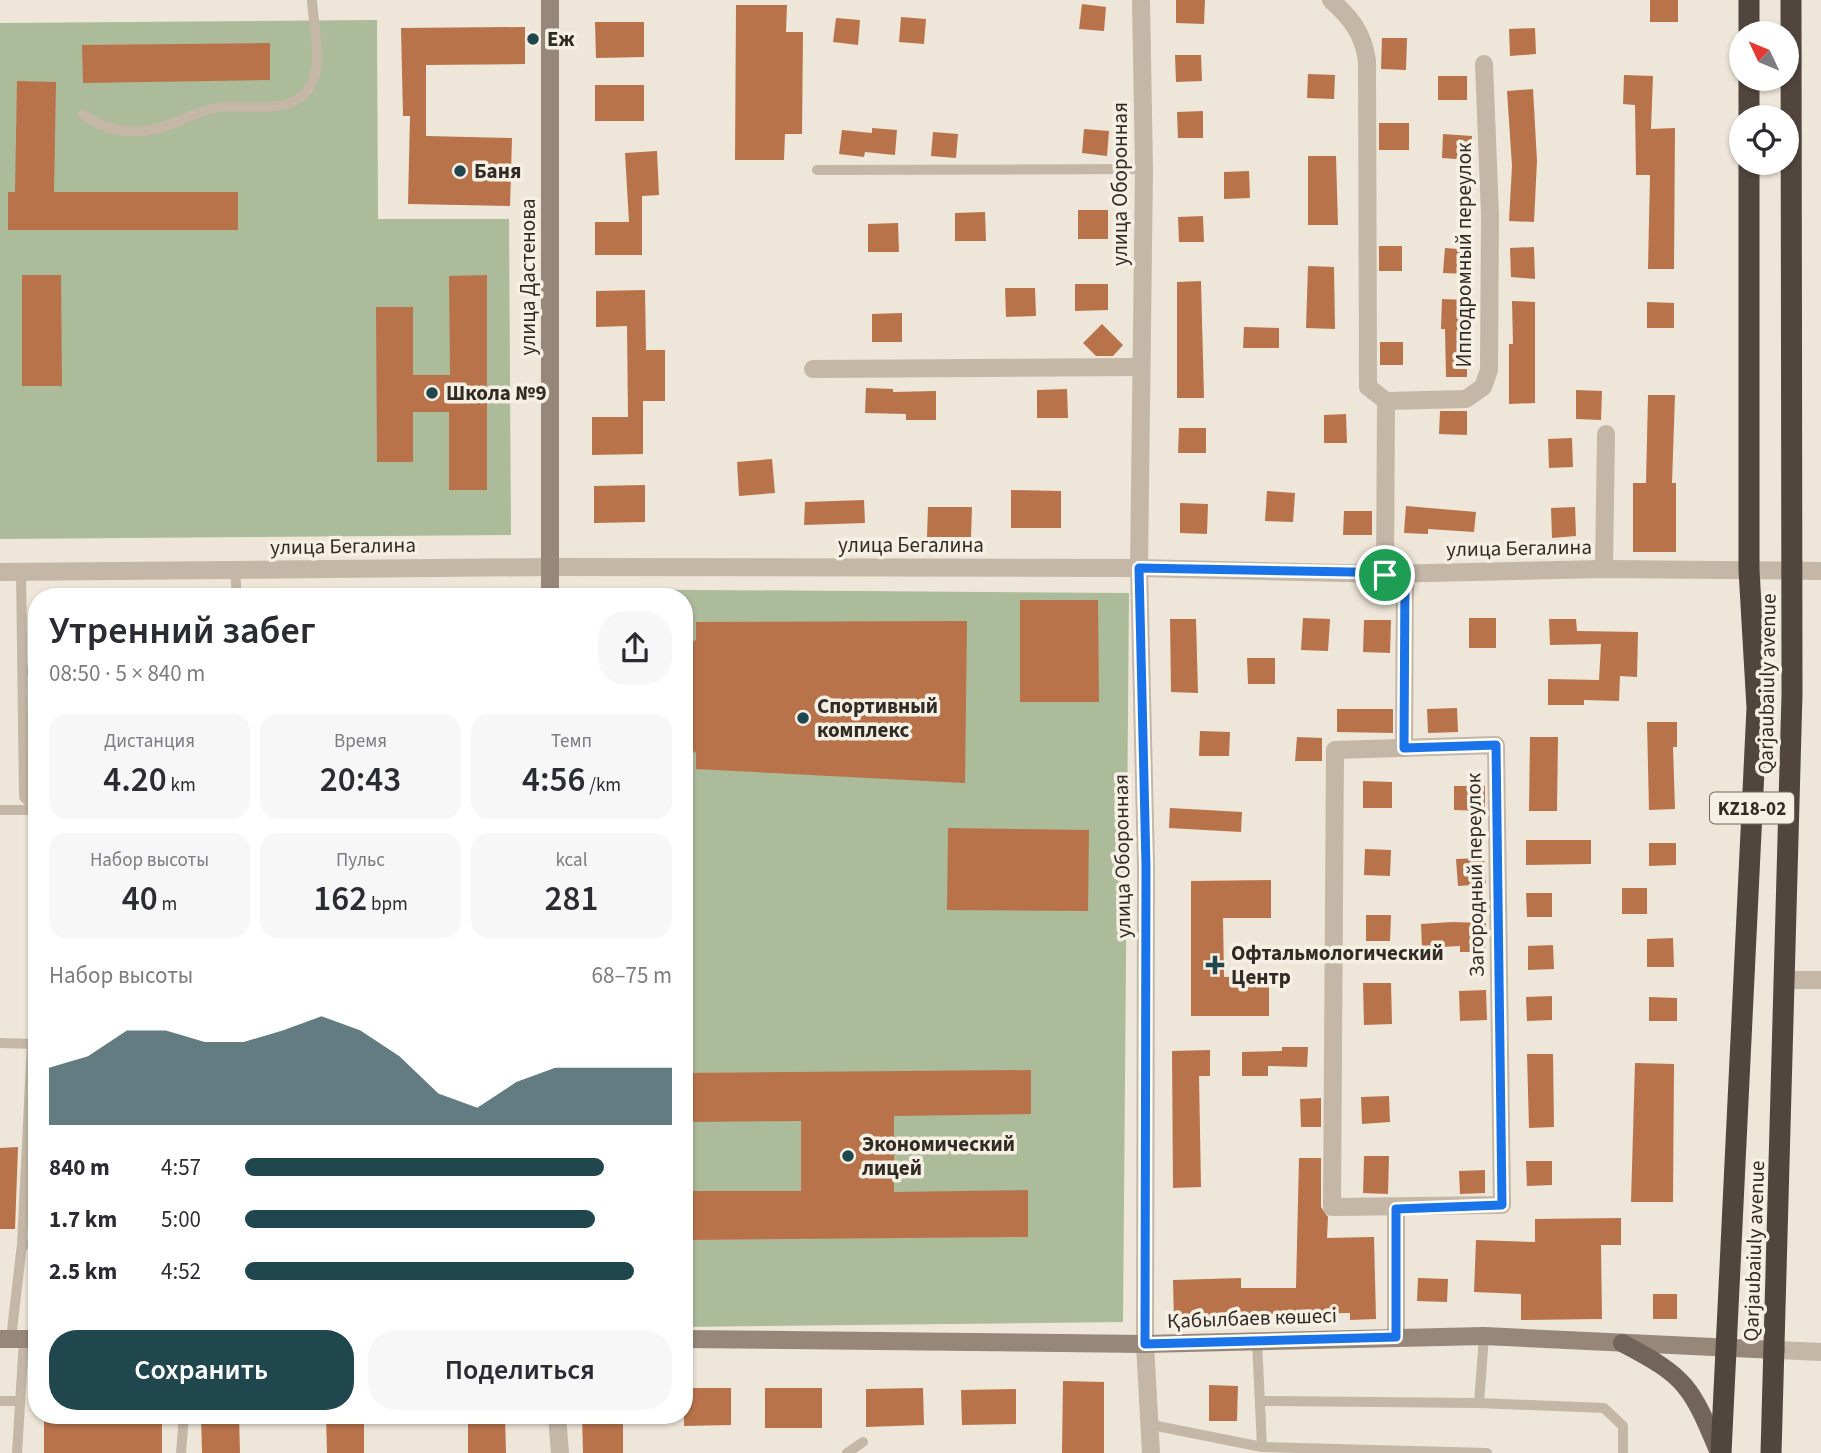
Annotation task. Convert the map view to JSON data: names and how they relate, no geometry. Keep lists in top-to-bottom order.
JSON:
{
  "streets": {
    "highway": ["Qarjaubaiuly avenue", "KZ18-02"],
    "main road": ["улица Дастенова", "Қабылбаев көшесі"],
    "street": [
      "улица Оборонная",
      "Ипподромный переулок",
      "улица Бегалина",
      "Загородный переулок"
    ]
  },
  "crossings": [
    ["улица Оборонная", "улица Бегалина"],
    ["улица Оборонная", "Қабылбаев көшесі"],
    ["улица Дастенова", "улица Бегалина"],
    ["улица Бегалина", "Qarjaubaiuly avenue"],
    ["Qarjaubaiuly avenue", "Қабылбаев көшесі"]
  ],
  "places": {
    "other": [
      "Еж",
      "Баня",
      "Школа №9",
      "Спортивный комплекс",
      "Экономический лицей"
    ],
    "health": ["Офтальмологический Центр"]
  },
  "north": "top left",
  "page": {
    "heading": ["Утренний забег", "08:50 · 5 × 840 m"],
    "stats": [
      ["Дистанция", "4.20 km"],
      ["Время", "20:43"],
      ["Темп", "4:56 /km"],
      ["Набор высоты", "40 m"],
      ["Пульс", "162 bpm"],
      ["kcal", "281"]
    ],
    "chart": ["Набор высоты", "68–75 m"],
    "list": [
      {
        "name": "840 m",
        "note": "4:57"
      },
      {
        "name": "1.7 km",
        "note": "5:00"
      },
      {
        "name": "2.5 km",
        "note": "4:52"
      }
    ],
    "buttons": ["Сохранить", "Поделиться"]
  }
}
